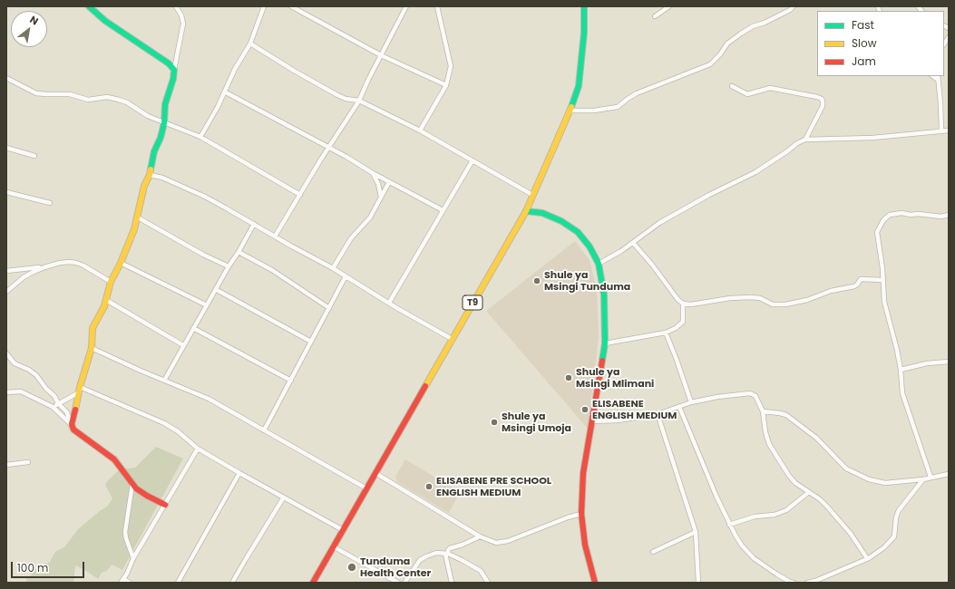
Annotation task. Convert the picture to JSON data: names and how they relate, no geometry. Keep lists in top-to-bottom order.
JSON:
{
  "streets": {
    "main road": ["T9"]
  },
  "places": [
    "Shule ya Msingi Tunduma",
    "Shule ya Msingi Mlimani",
    "ELISABENE ENGLISH MEDIUM",
    "Shule ya Msingi Umoja",
    "ELISABENE PRE SCHOOL ENGLISH MEDIUM",
    "Tunduma Health Center"
  ],
  "legend": ["Fast", "Slow", "Jam"],
  "scale_bar": "100 m",
  "north": "top right"
}
